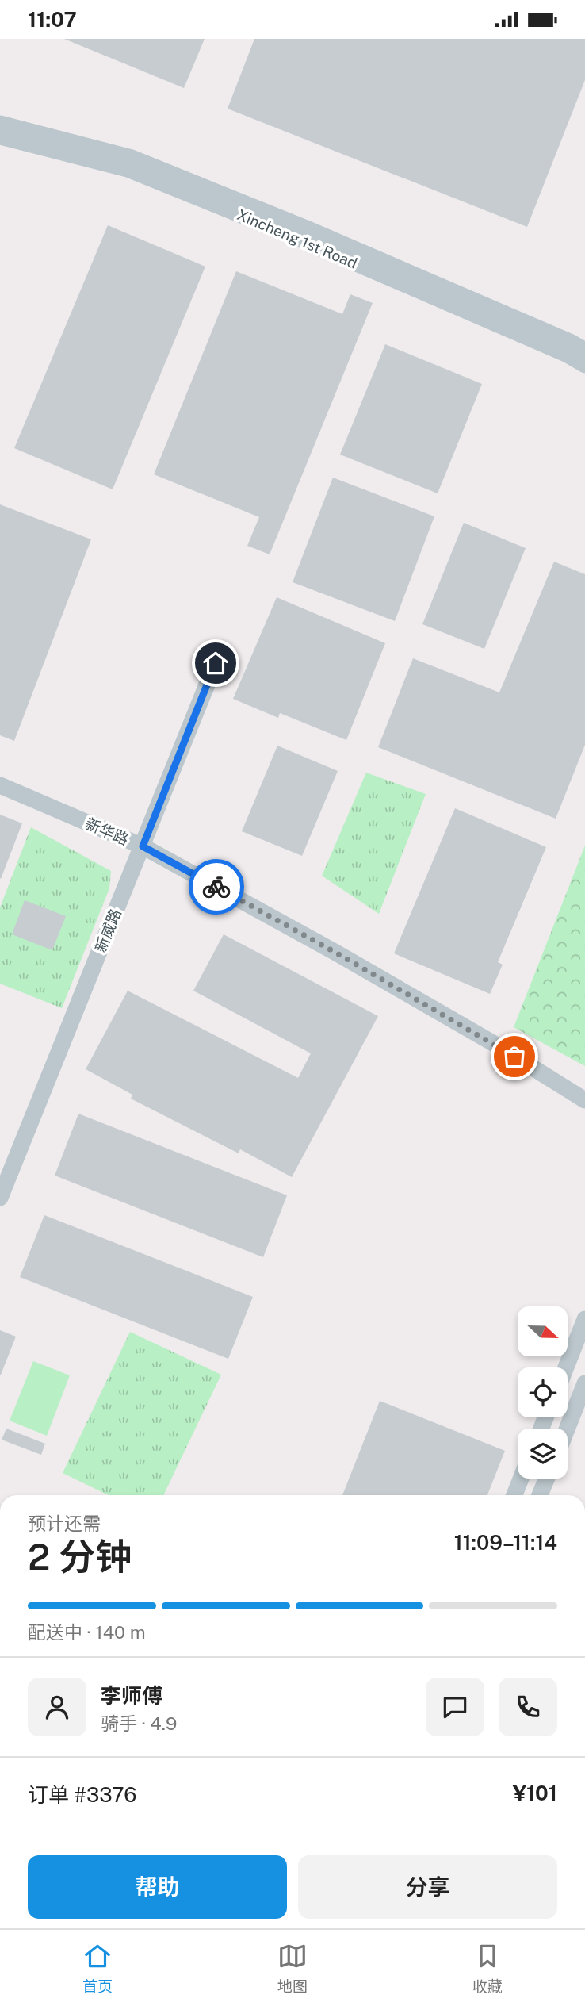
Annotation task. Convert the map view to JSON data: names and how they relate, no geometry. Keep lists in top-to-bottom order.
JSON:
{
  "streets": {
    "street": ["Xincheng 1st Road", "新华路", "新威路"]
  },
  "crossings": [
    ["新华路", "新威路"]
  ],
  "north": "right",
  "page": {
    "status": "11:07",
    "heading": ["2 分钟", "预计还需", "11:09–11:14"],
    "panel": [
      "李师傅",
      "骑手 · 4.9",
      "订单 #3376",
      "¥101"
    ],
    "bar": "配送中 · 140 m",
    "buttons": ["帮助", "分享"],
    "tabs": ["首页", "地图", "收藏"]
  }
}
